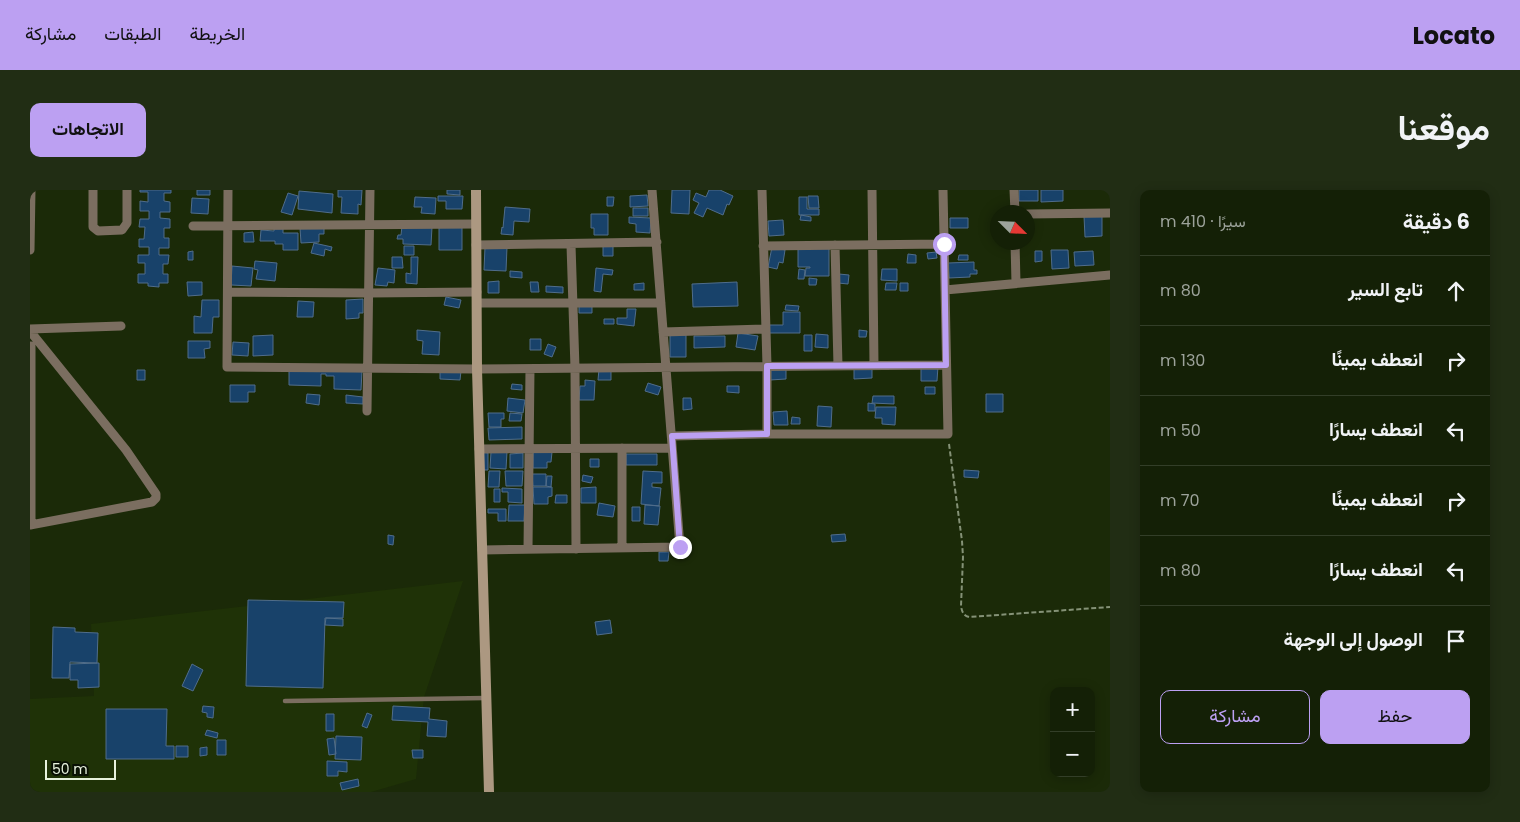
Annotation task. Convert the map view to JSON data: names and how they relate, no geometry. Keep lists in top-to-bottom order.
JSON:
{
  "scale_bar": "50 m",
  "north": "bottom right",
  "page": {
    "header": "Locato",
    "nav": ["الخريطة", "الطبقات", "مشاركة"],
    "title": "موقعنا",
    "buttons": [
      "الاتجاهات",
      ["حفظ", "مشاركة"]
    ],
    "heading": ["6 دقيقة", "سيرًا · 410 m"],
    "list": [
      ["تابع السير", "80 m"],
      ["انعطف يمينًا", "130 m"],
      ["انعطف يسارًا", "50 m"],
      ["انعطف يمينًا", "70 m"],
      ["انعطف يسارًا", "80 m"],
      "الوصول إلى الوجهة"
    ],
    "map_buttons": ["+", "−"],
    "scale": "50 m"
  }
}
